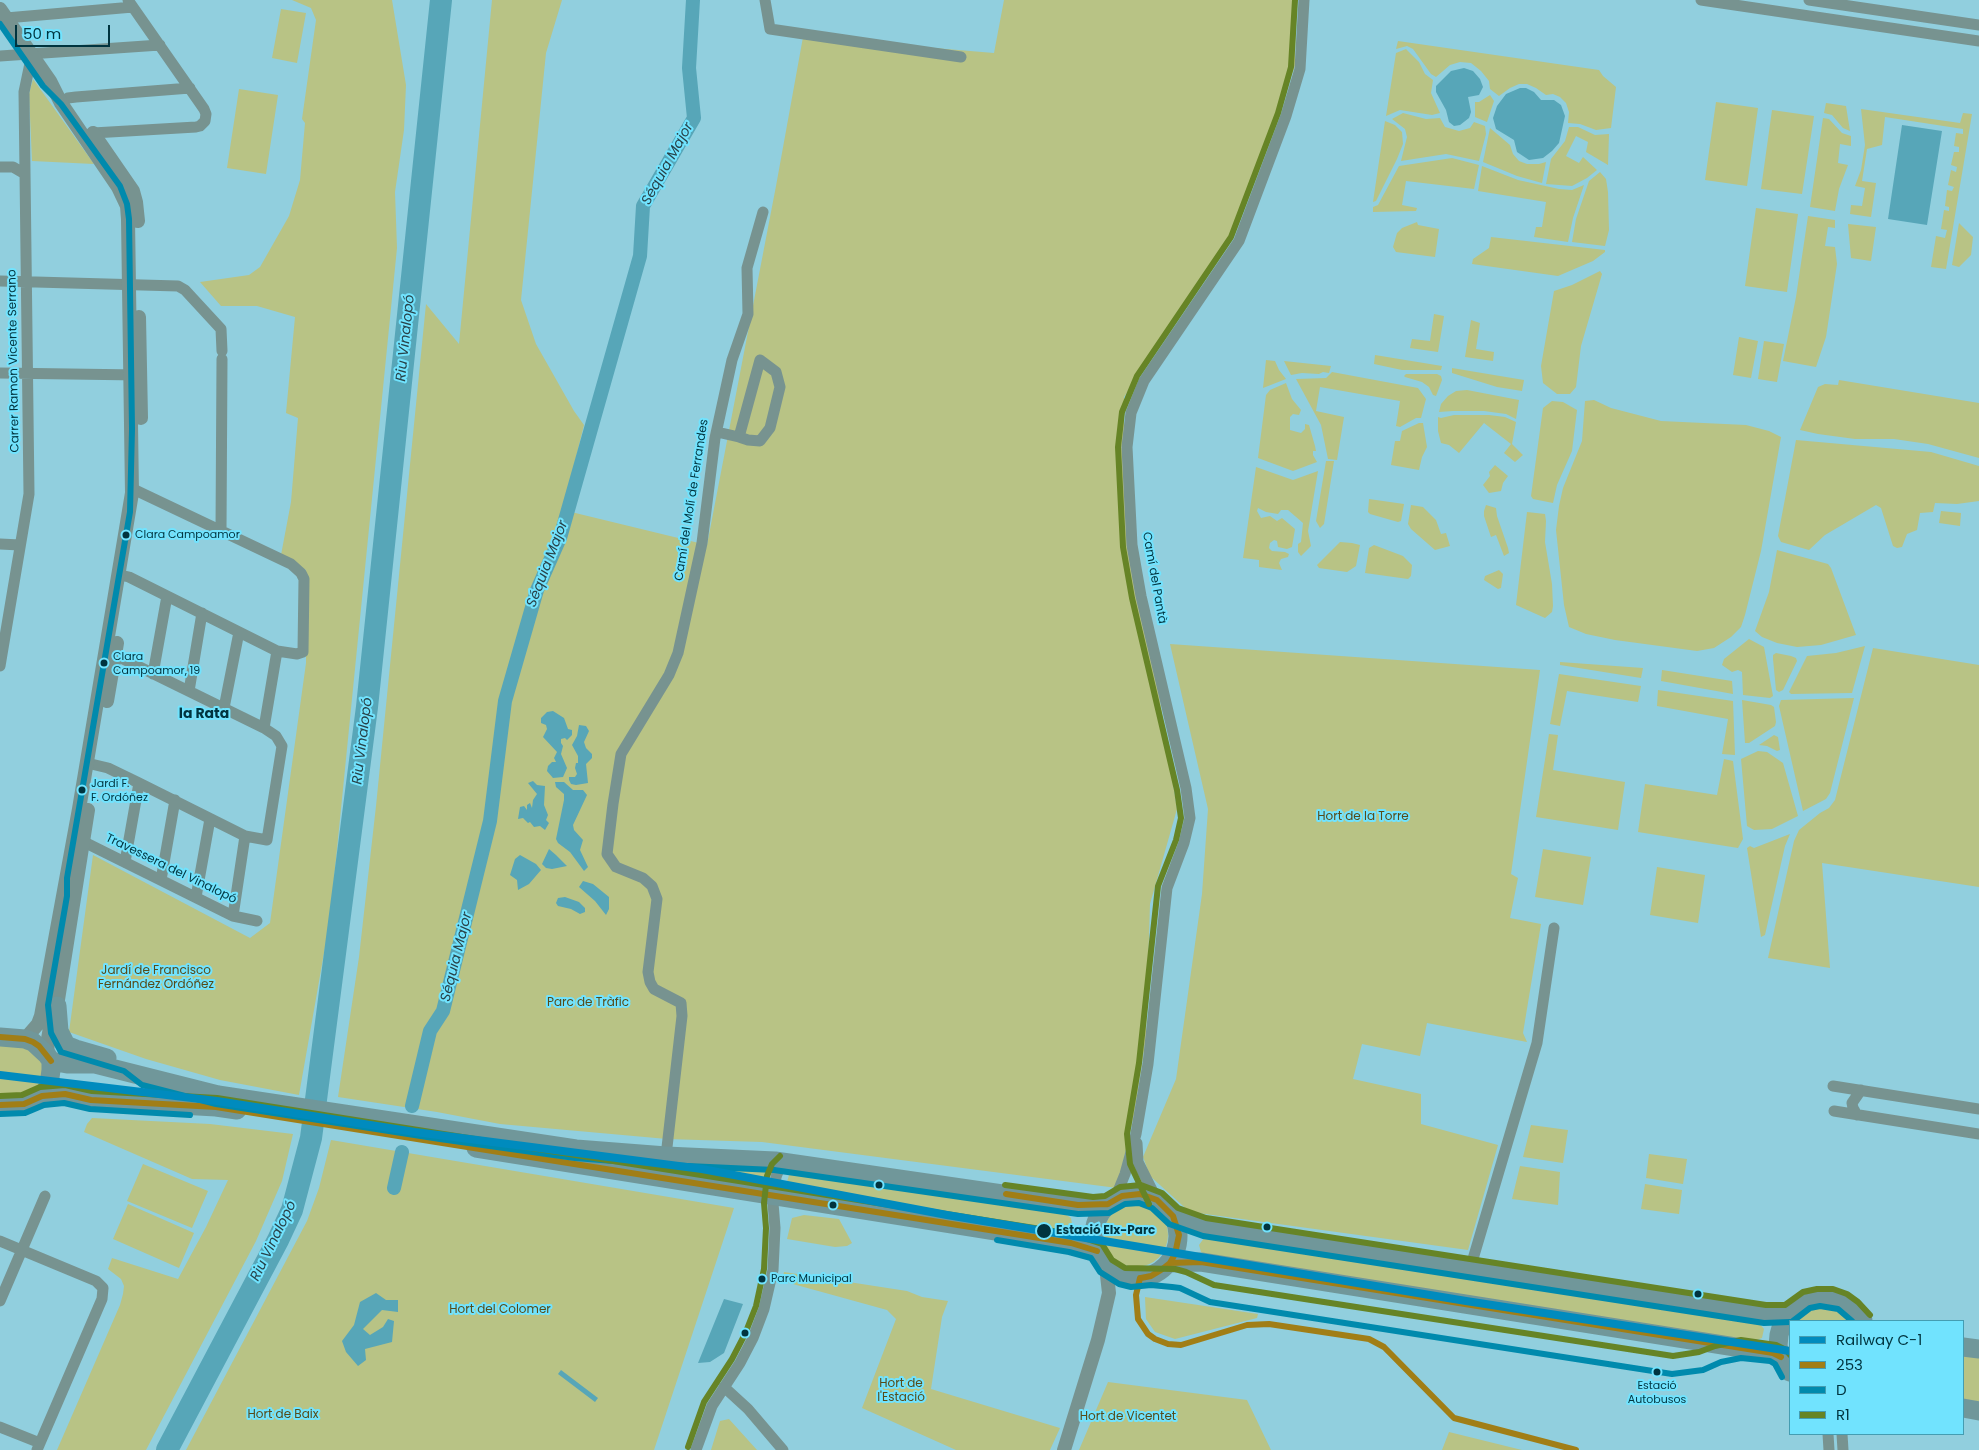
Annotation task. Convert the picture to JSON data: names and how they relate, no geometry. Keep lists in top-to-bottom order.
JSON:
{
  "streets": {
    "street": [
      "Carrer Ramon Vicente Serrano",
      "Camí del Molí de Ferrandes",
      "Camí del Pantà",
      "Travessera del Vinalopó"
    ]
  },
  "districts": ["la Rata"],
  "water": ["Séquia Major", "Riu Vinalopó"],
  "parks": [
    "Hort de la Torre",
    "Jardí de Francisco Fernández Ordóñez",
    "Parc de Tràfic",
    "Hort del Colomer",
    "Hort de l'Estació",
    "Hort de Baix",
    "Hort de Vicentet"
  ],
  "places": [
    "Clara Campoamor",
    "Clara Campoamor, 19",
    "Jardí F. F. Ordóñez",
    "Estació Elx-Parc",
    "Parc Municipal",
    "Estació Autobusos"
  ],
  "lines": [
    "transit line R1",
    "transit line D",
    "transit line 253",
    "rail line C-1"
  ],
  "legend": [
    "Railway C-1",
    "253",
    "D",
    "R1"
  ],
  "scale_bar": "50 m"
}
